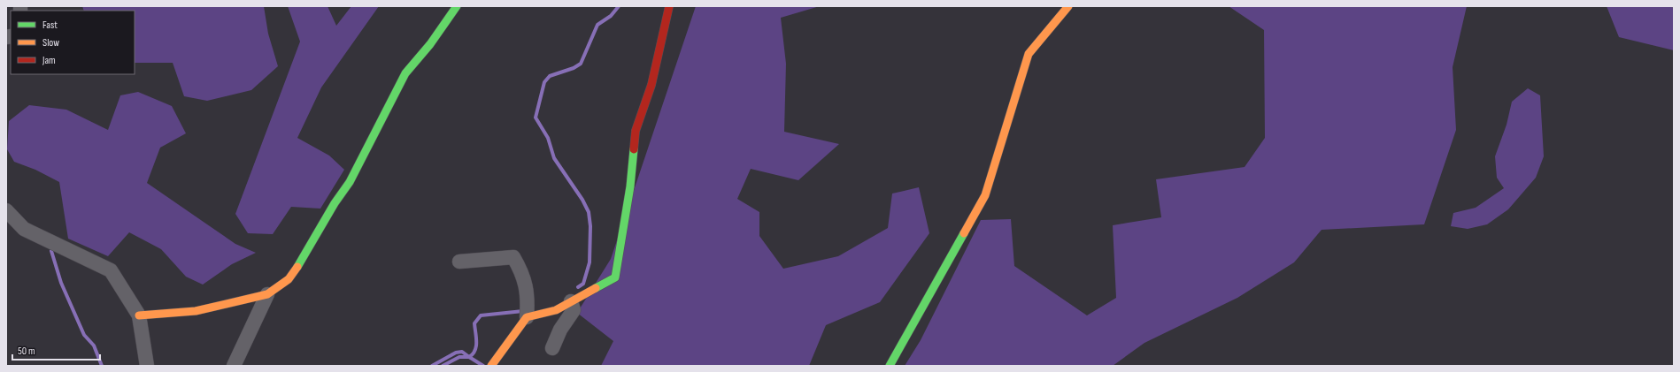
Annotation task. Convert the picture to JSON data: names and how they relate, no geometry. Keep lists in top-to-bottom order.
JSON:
{
  "legend": ["Fast", "Slow", "Jam"],
  "scale_bar": "50 m"
}
